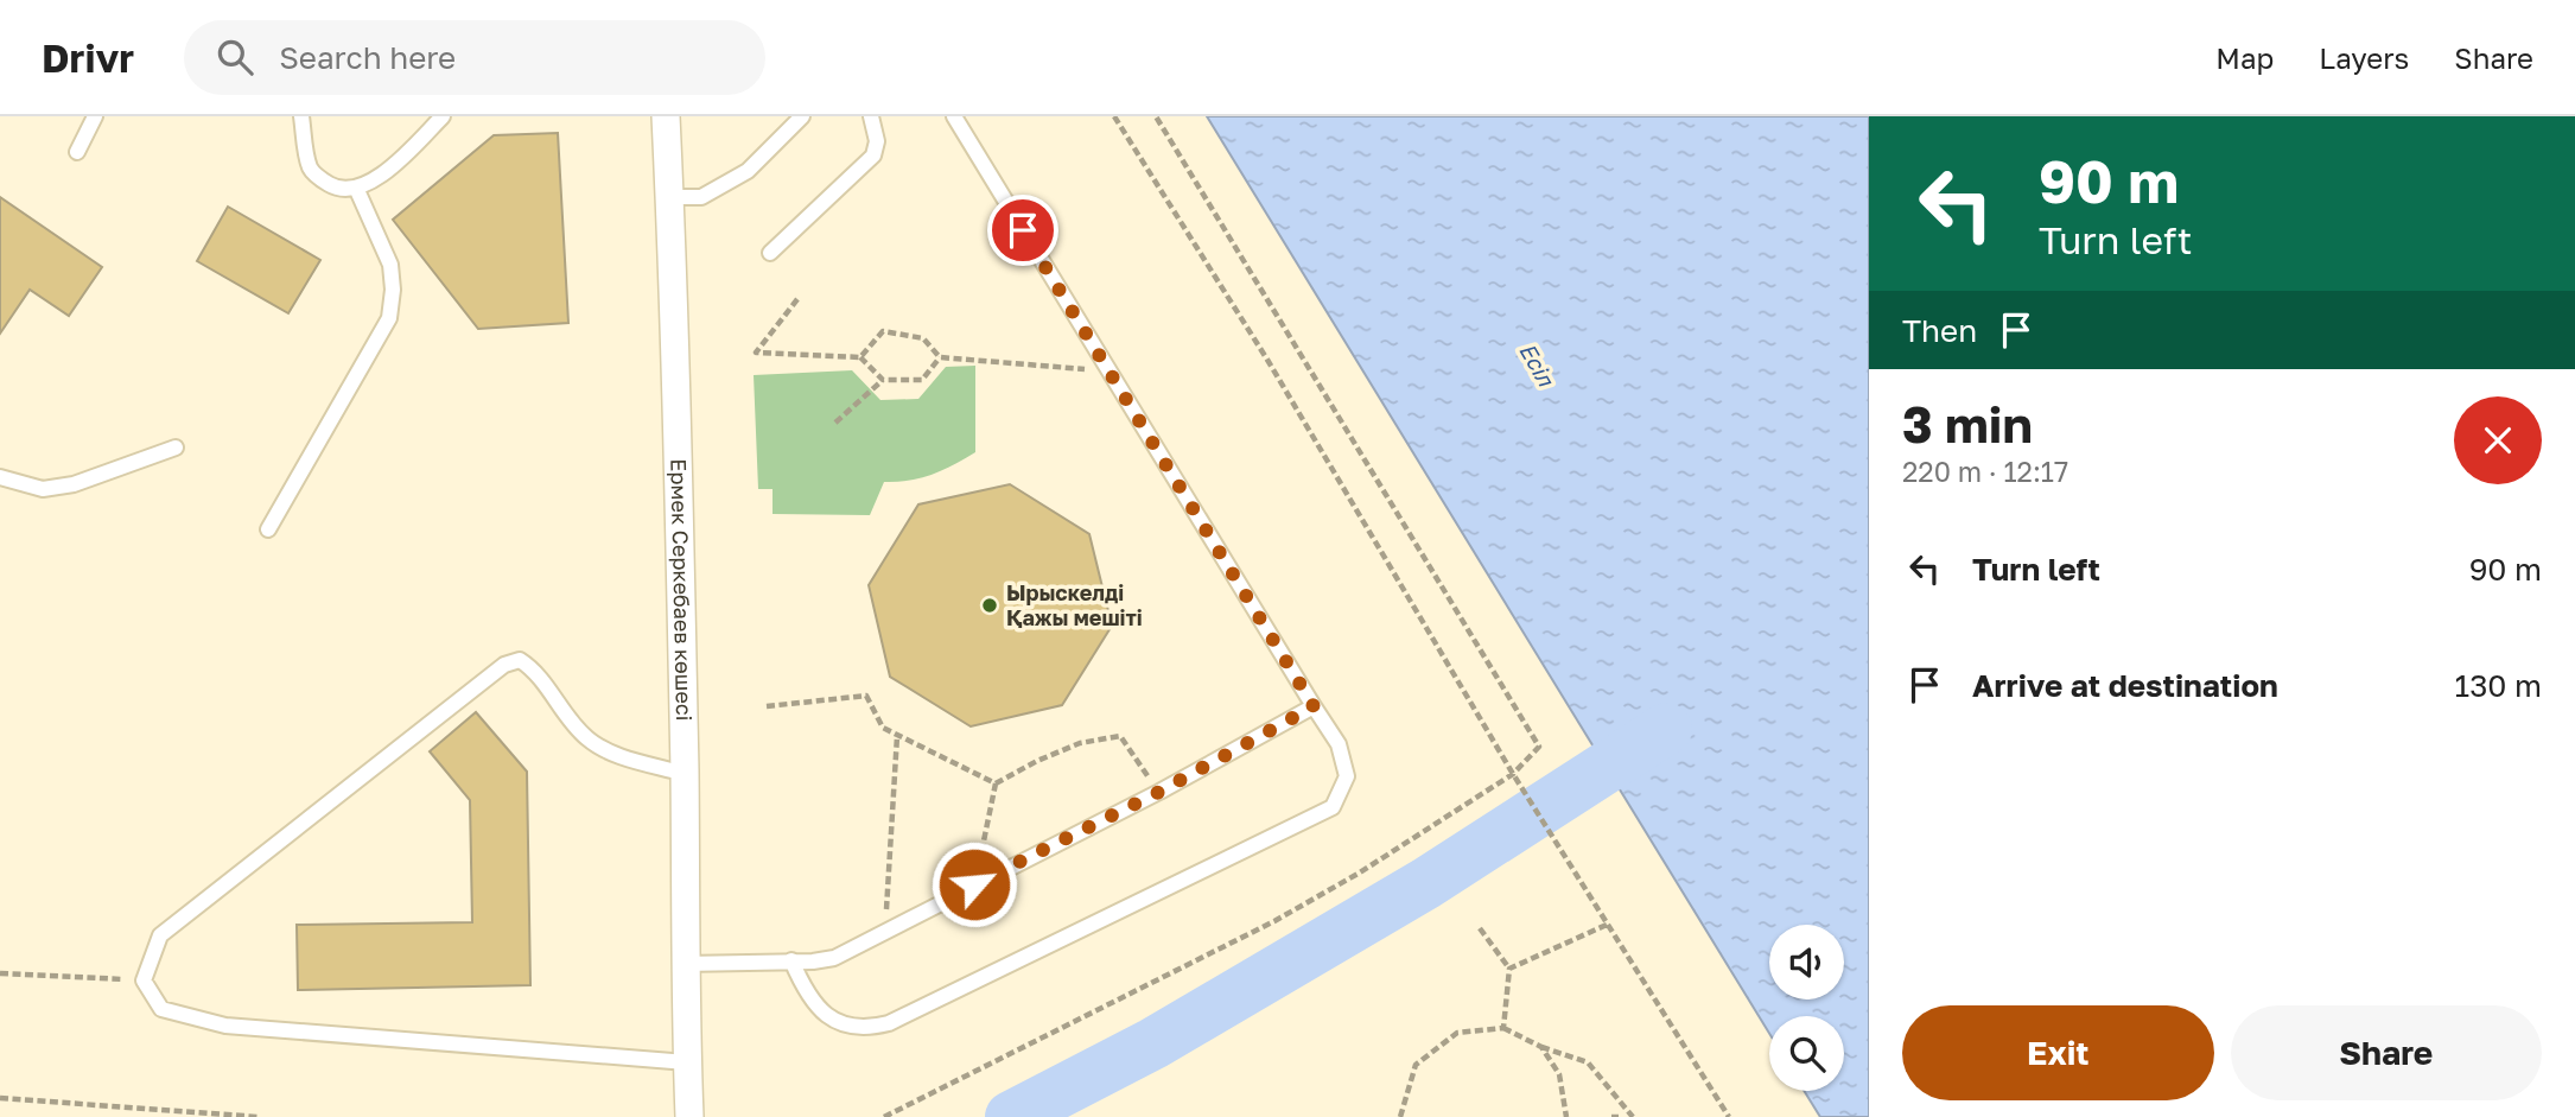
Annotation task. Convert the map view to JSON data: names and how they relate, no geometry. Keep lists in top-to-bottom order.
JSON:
{
  "streets": {
    "street": ["Ермек Серкебаев көшесі"]
  },
  "water": ["Есіл"],
  "places": ["Ырыскелді Қажы мешіті"],
  "page": {
    "header": "Drivr",
    "search": "Search here",
    "nav": ["Map", "Layers", "Share"],
    "turn": ["90 m", "Turn left"],
    "then": "Then",
    "heading": ["3 min", "220 m · 12:17"],
    "list": [
      {
        "name": "Turn left",
        "value": "90 m"
      },
      {
        "name": "Arrive at destination",
        "value": "130 m"
      }
    ],
    "buttons": ["Exit", "Share"]
  }
}
